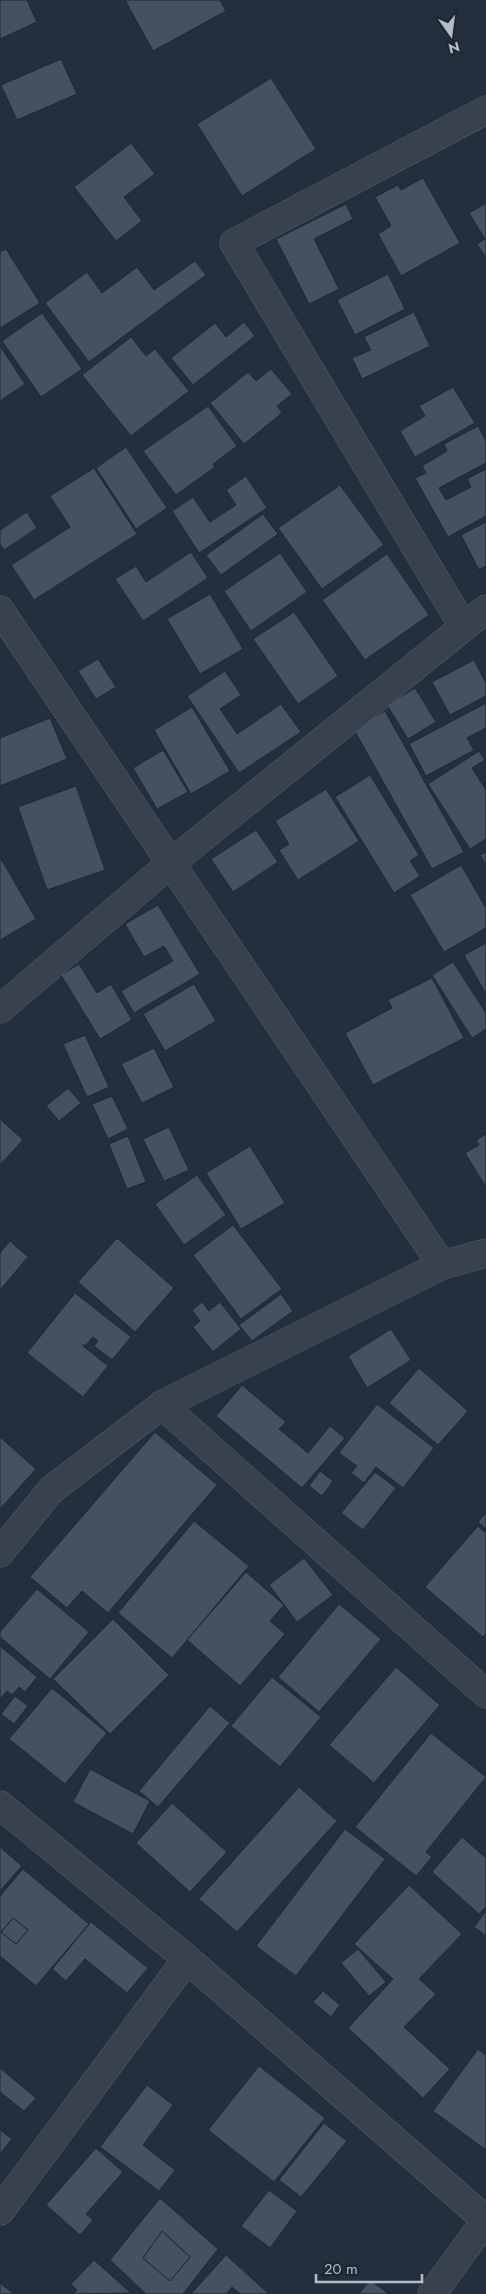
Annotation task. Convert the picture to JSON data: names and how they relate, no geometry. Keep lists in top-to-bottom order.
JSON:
{
  "scale_bar": "20 m",
  "north": "bottom"
}
